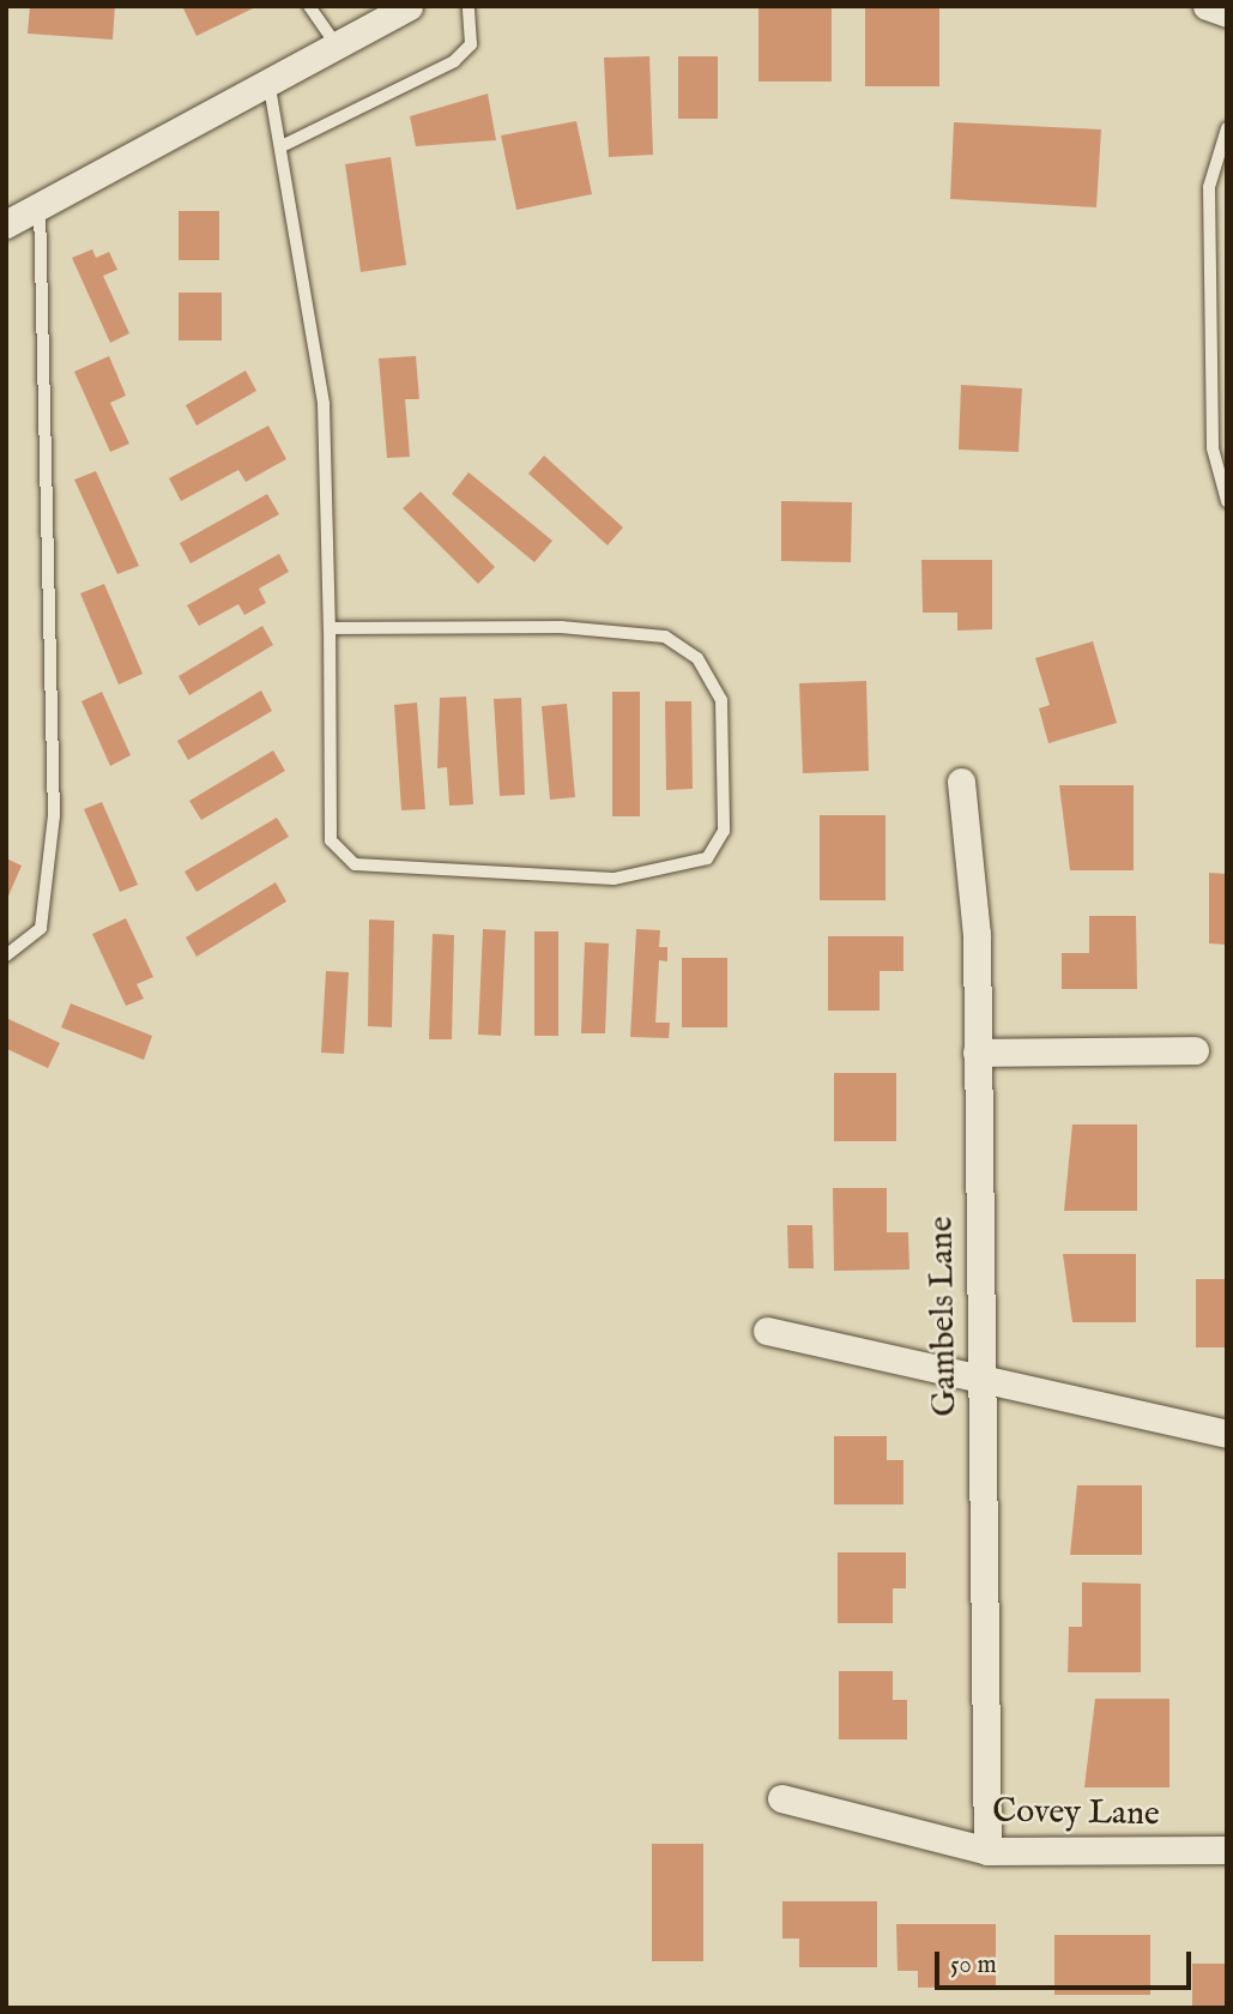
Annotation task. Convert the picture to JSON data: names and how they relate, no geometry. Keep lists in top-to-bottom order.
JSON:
{
  "streets": {
    "street": ["Gambels Lane", "Covey Lane"]
  },
  "crossings": [
    ["Gambels Lane", "Covey Lane"]
  ],
  "scale_bar": "50 m"
}
